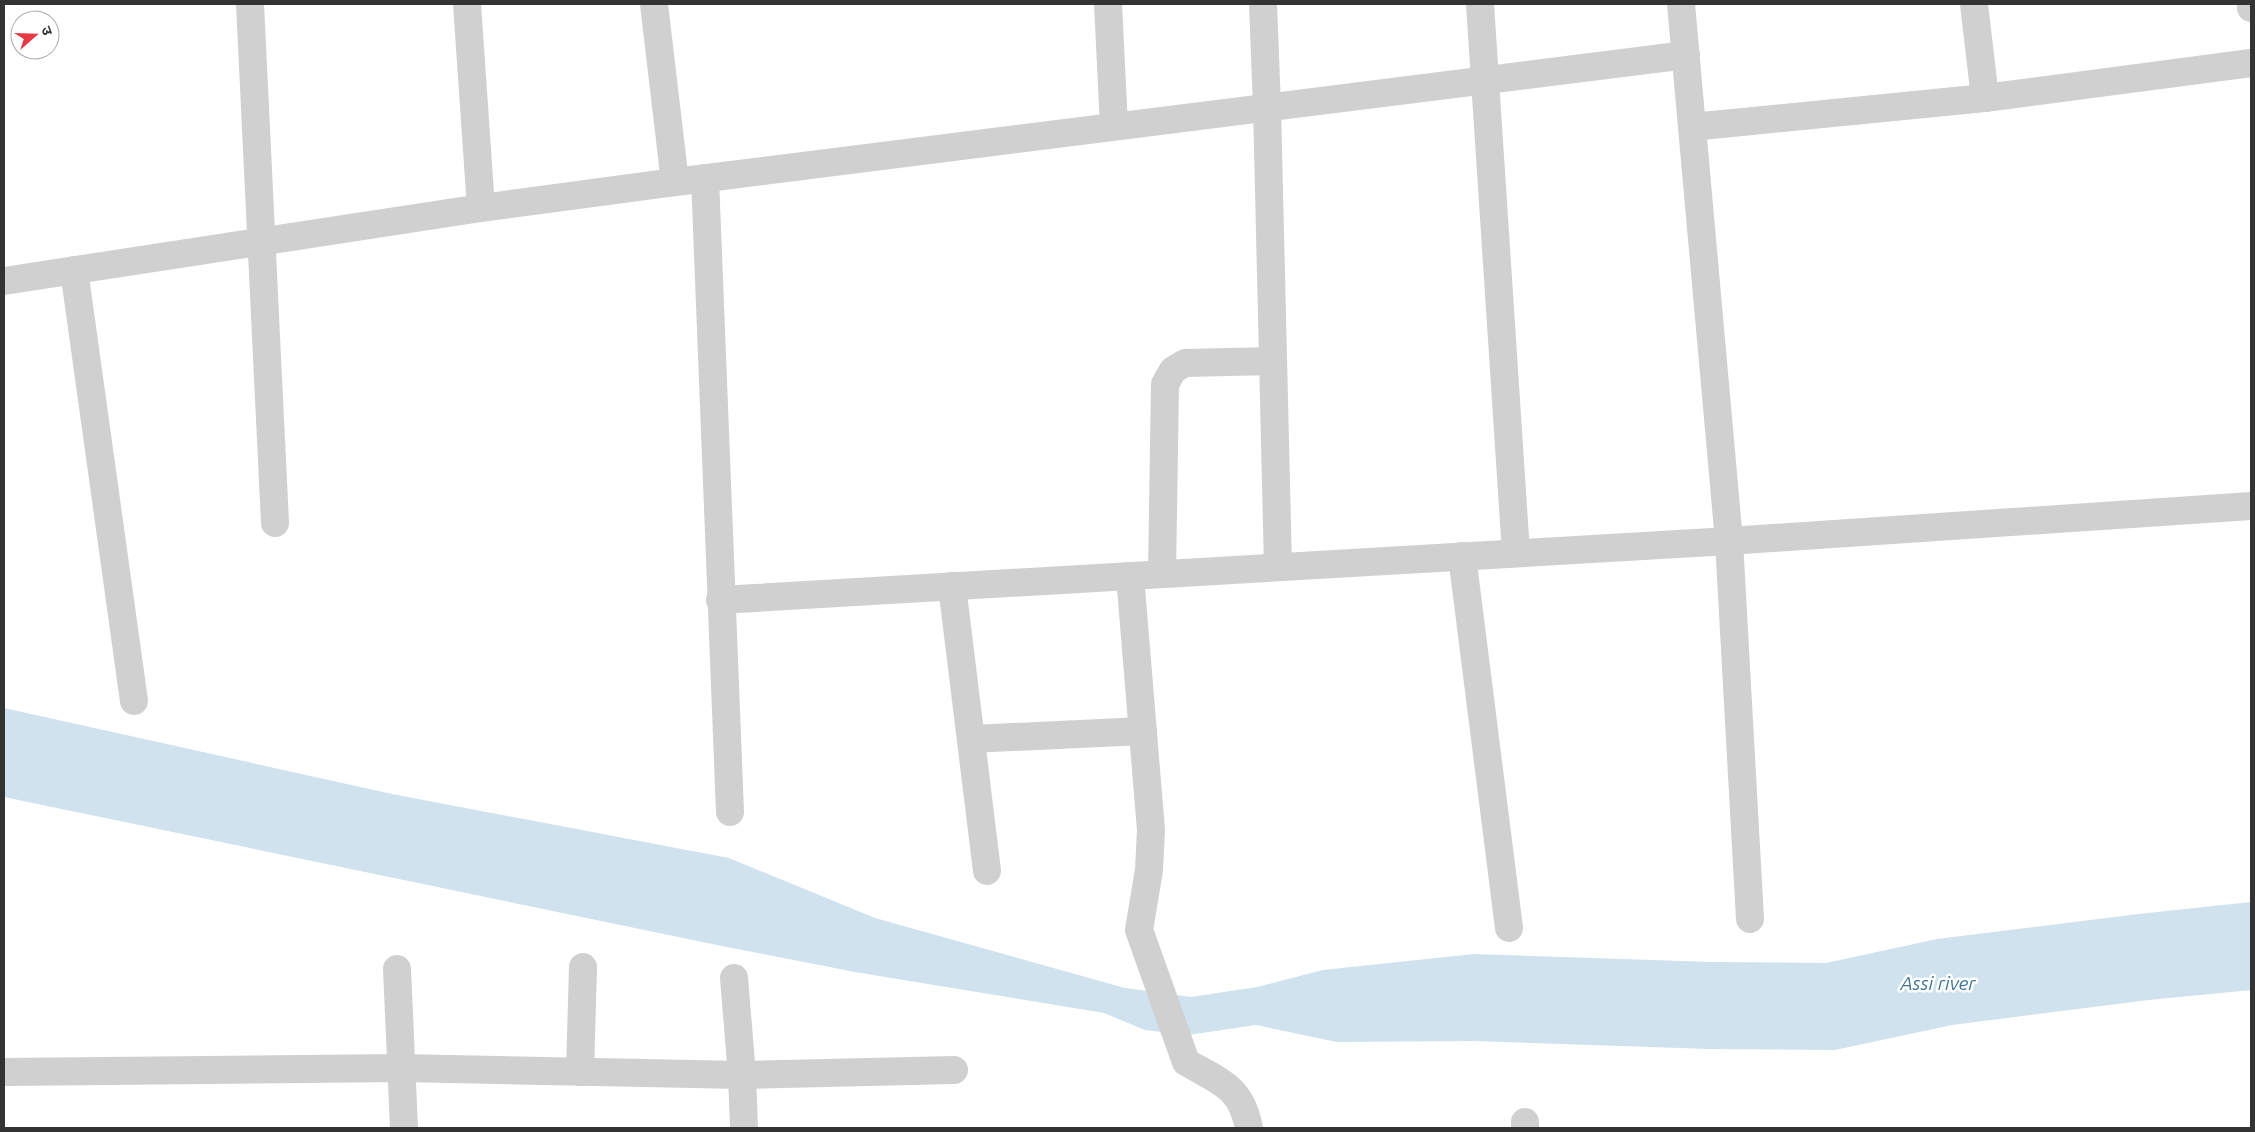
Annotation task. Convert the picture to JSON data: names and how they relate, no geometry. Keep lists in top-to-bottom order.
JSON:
{
  "water": ["Assi river"],
  "north": "right"
}
